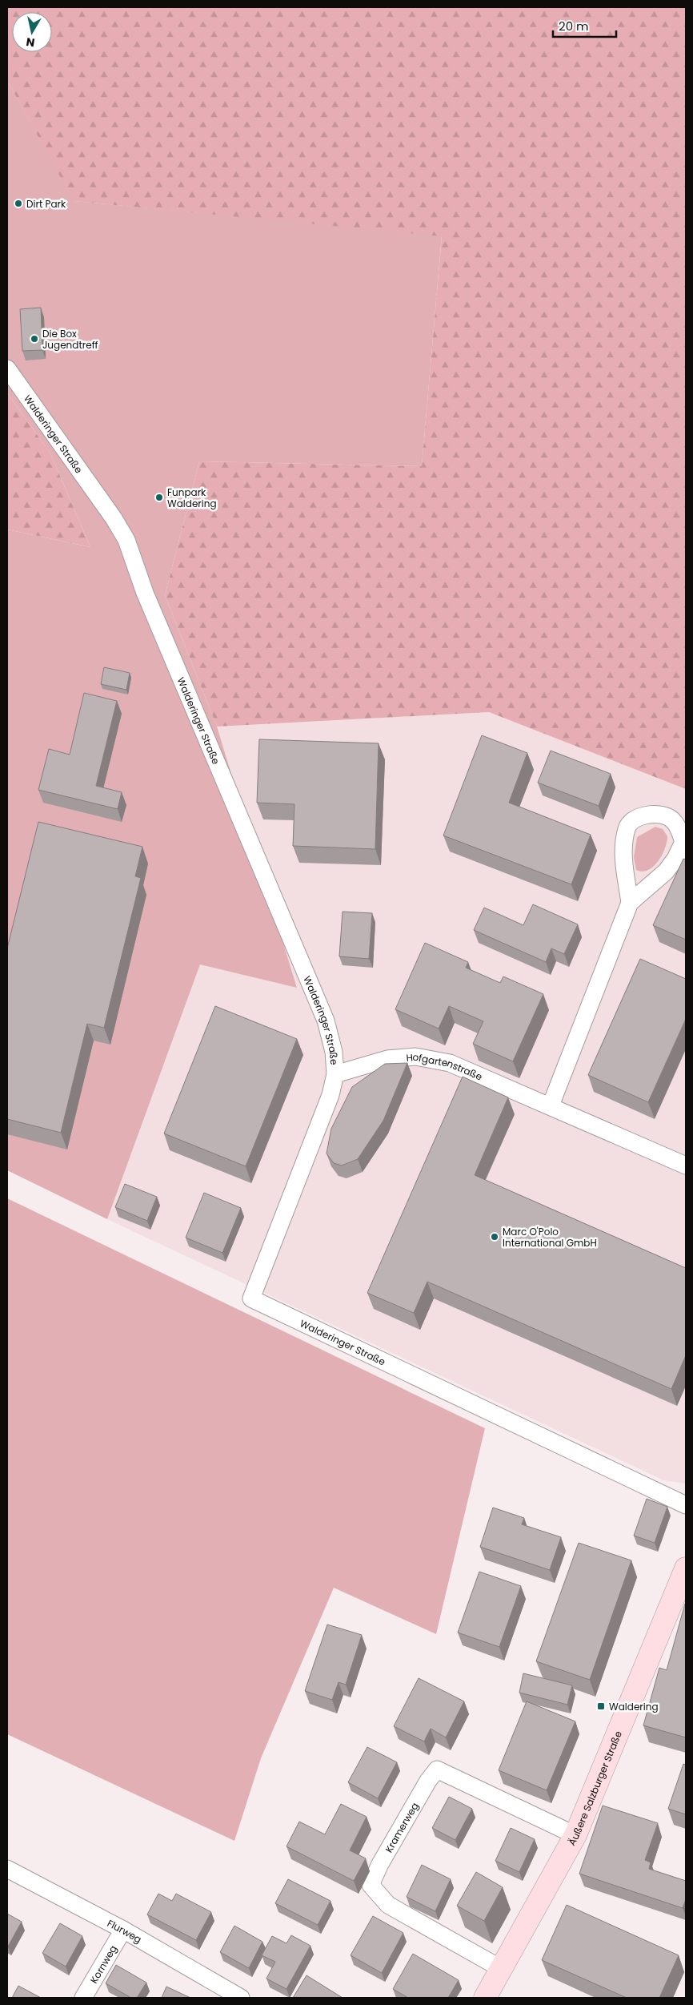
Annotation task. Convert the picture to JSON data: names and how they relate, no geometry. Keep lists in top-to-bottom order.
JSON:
{
  "streets": {
    "main road": ["Äußere Salzburger Straße"],
    "street": [
      "Walderinger Straße",
      "Hofgartenstraße",
      "Kramerweg",
      "Flurweg",
      "Kornweg"
    ]
  },
  "crossings": [
    ["Walderinger Straße", "Hofgartenstraße"],
    ["Äußere Salzburger Straße", "Kramerweg"],
    ["Flurweg", "Kornweg"]
  ],
  "places": {
    "other": [
      "Dirt Park",
      "Die Box Jugendtreff",
      "Funpark Waldering",
      "Marc O'Polo International GmbH"
    ],
    "transit": ["Waldering"]
  },
  "scale_bar": "20 m",
  "north": "bottom"
}
